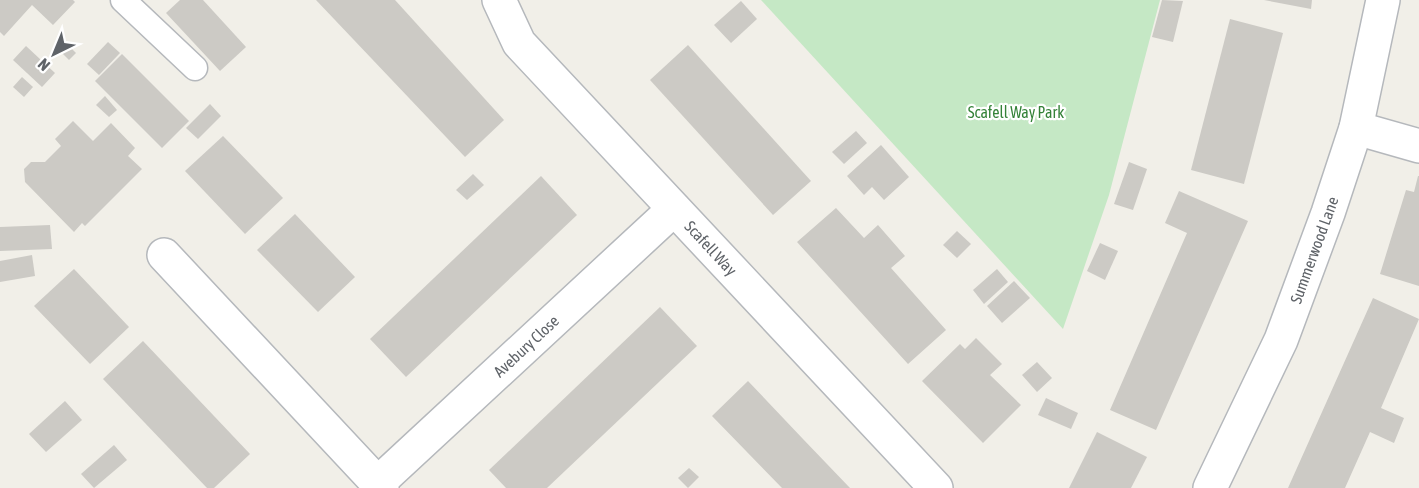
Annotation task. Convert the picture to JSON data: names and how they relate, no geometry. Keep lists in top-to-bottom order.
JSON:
{
  "streets": {
    "street": ["Scafell Way", "Summerwood Lane", "Avebury Close"]
  },
  "crossings": [
    ["Scafell Way", "Avebury Close"]
  ],
  "parks": ["Scafell Way Park"],
  "north": "bottom left"
}
